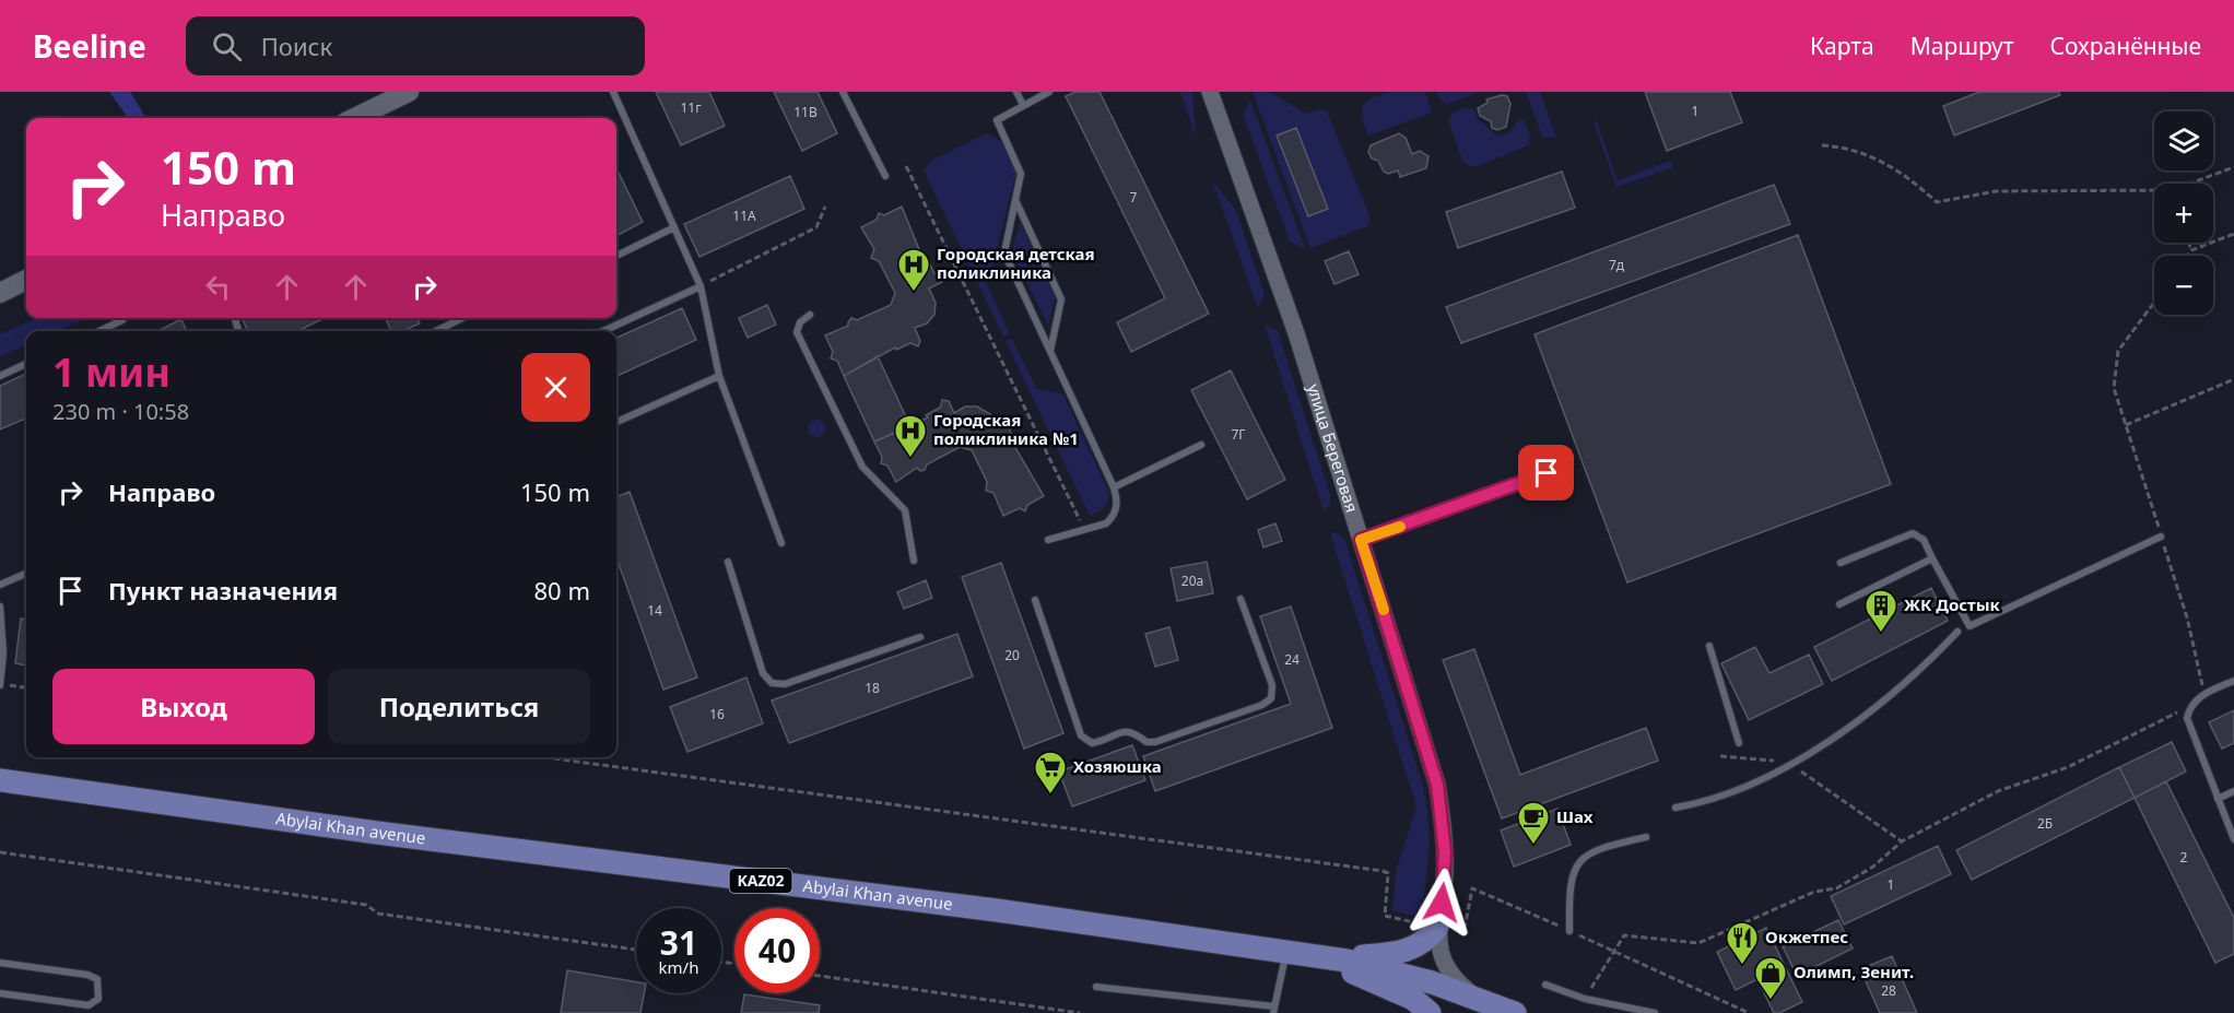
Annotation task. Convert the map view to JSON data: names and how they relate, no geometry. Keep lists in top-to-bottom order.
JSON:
{
  "streets": {
    "highway": ["Abylai Khan avenue", "KАZ02"],
    "street": ["улица Береговая"]
  },
  "crossings": [
    ["улица Береговая", "Abylai Khan avenue"]
  ],
  "places": {
    "hospital": ["Городская детская поликлиника", "Городская поликлиника №1"],
    "building": ["ЖК Достык"],
    "supermarket": ["Хозяюшка"],
    "cafe": ["Шах"],
    "restaurant": ["Окжетпес"],
    "shop": ["Олимп, Зенит."]
  },
  "house_numbers": [
    "11г",
    "1",
    "11В",
    "7",
    "11А",
    "7д",
    "7Г",
    "20а",
    "14",
    "20",
    "24",
    "18",
    "16",
    "2Б",
    "2",
    "1",
    "28"
  ],
  "page": {
    "header": "Beeline",
    "search": "Поиск",
    "nav": ["Карта", "Маршрут", "Сохранённые"],
    "map_buttons": ["+", "−"],
    "turn": ["150 m", "Направо"],
    "heading": ["1 мин", "230 m · 10:58"],
    "list": [
      {
        "name": "Направо",
        "value": "150 m"
      },
      {
        "name": "Пункт назначения",
        "value": "80 m"
      }
    ],
    "buttons": ["Выход", "Поделиться"],
    "speed": "31 km/h",
    "limit": "40"
  }
}
